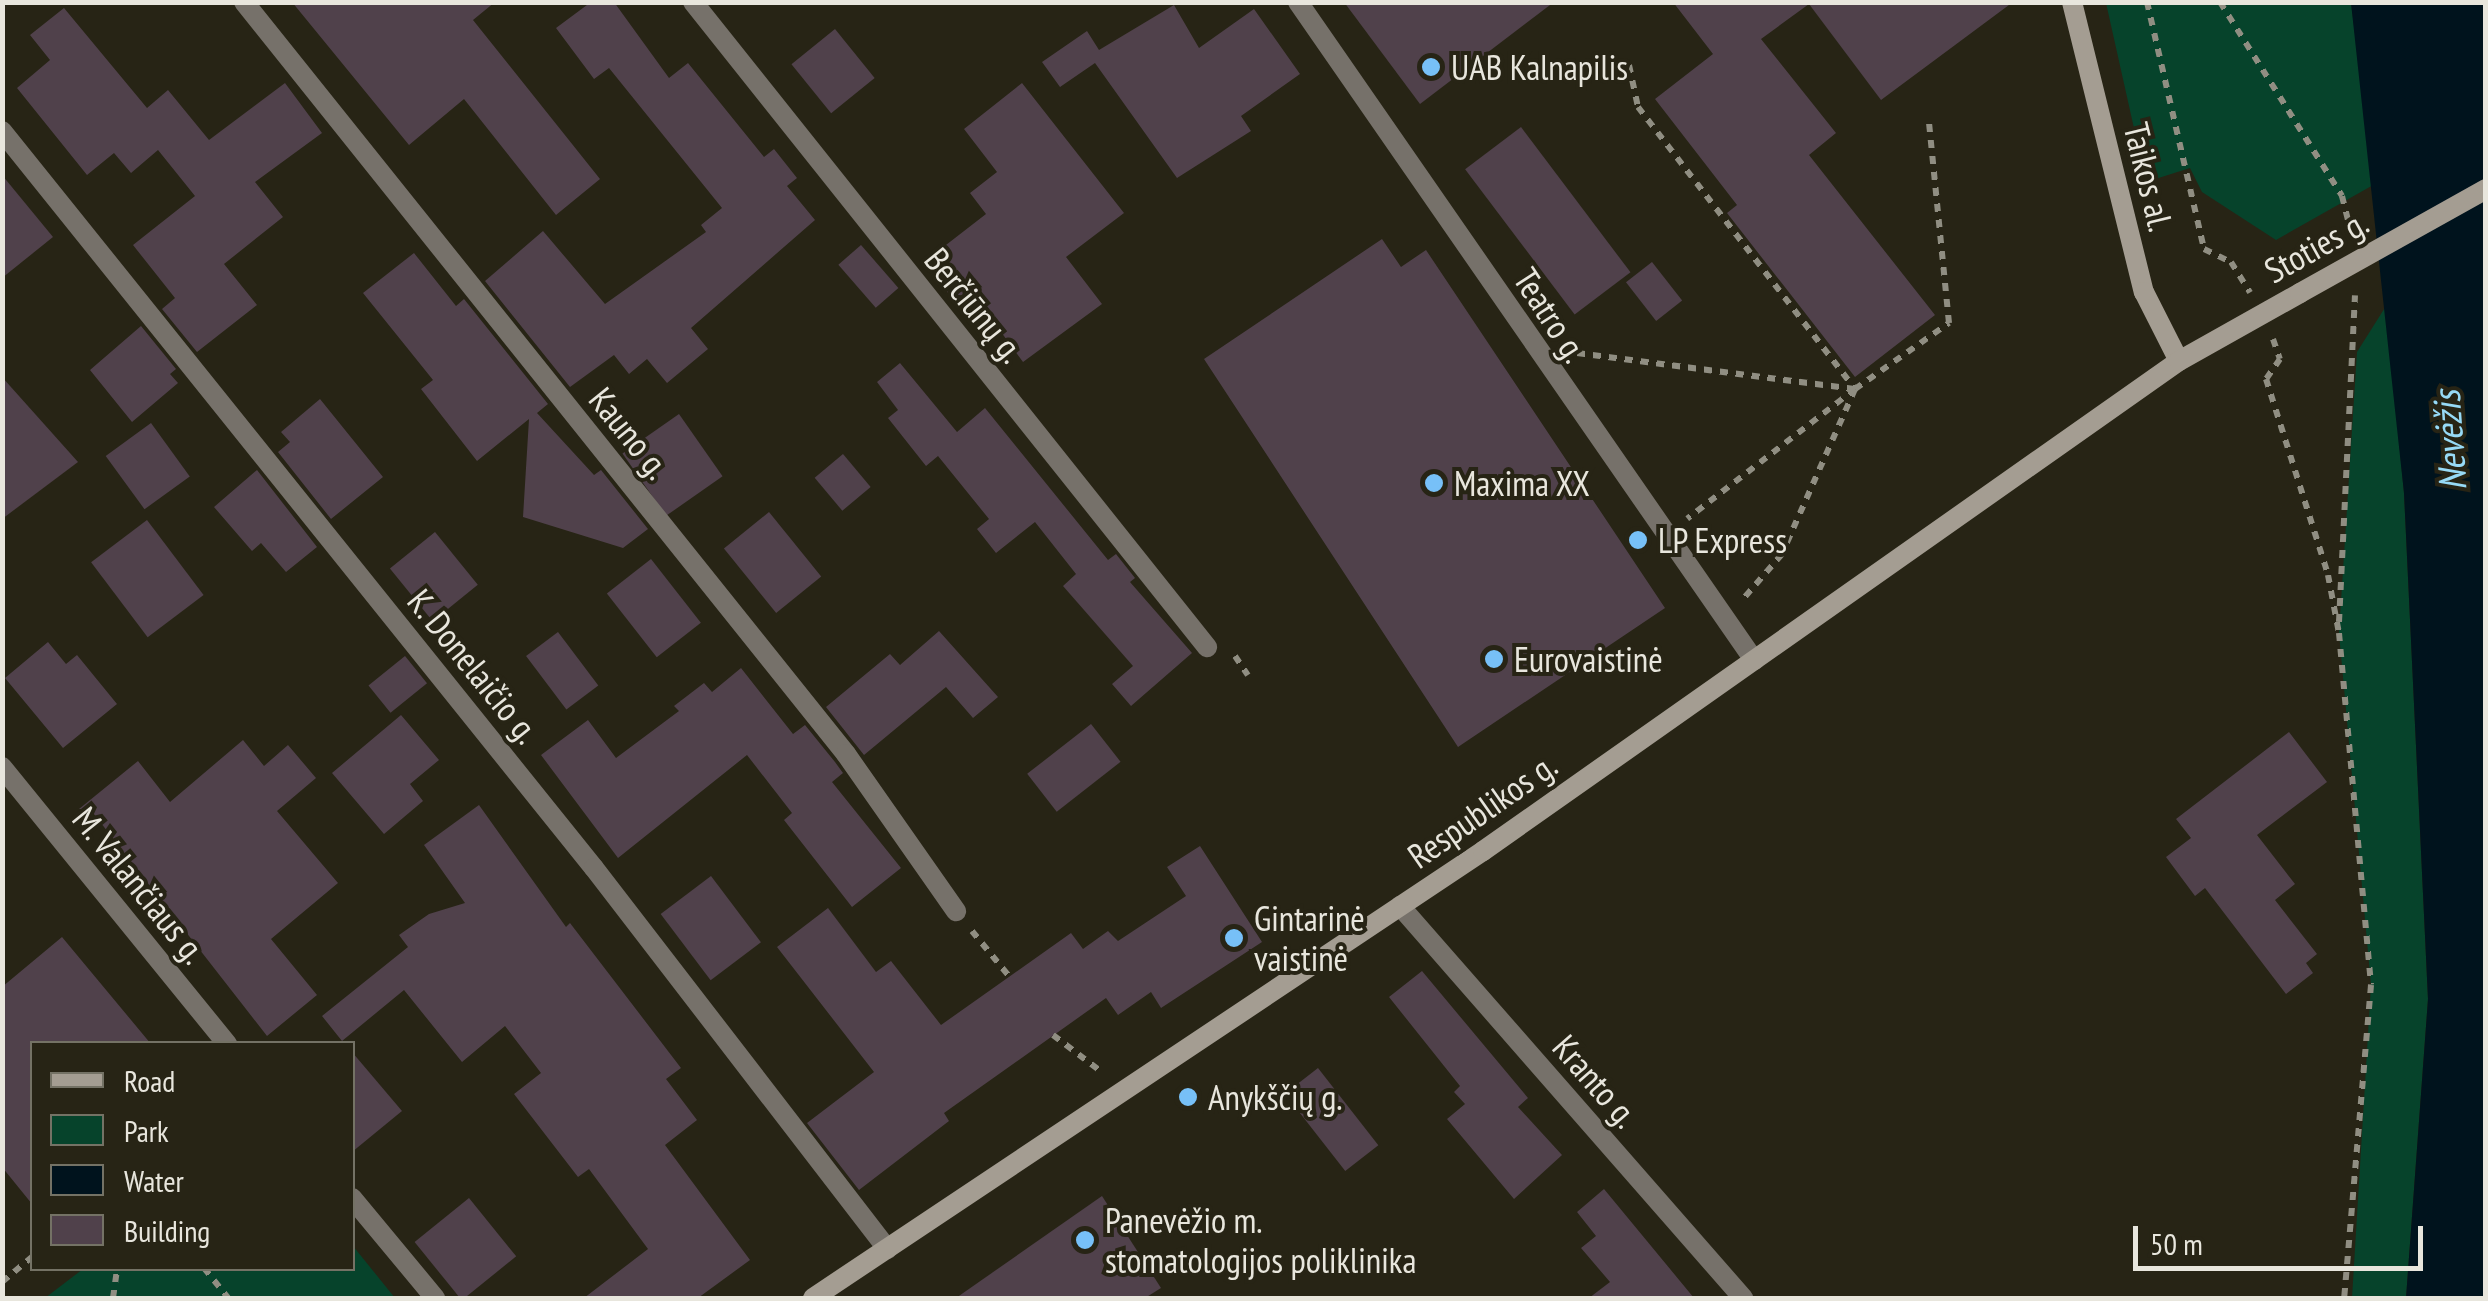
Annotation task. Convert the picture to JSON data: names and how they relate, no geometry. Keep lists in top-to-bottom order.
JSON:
{
  "streets": {
    "main road": ["Taikos al.", "Stoties g.", "Respublikos g."],
    "street": [
      "Berčiūnų g.",
      "Teatro g.",
      "Kauno g.",
      "K. Donelaičio g.",
      "M. Valančiaus g.",
      "Kranto g."
    ]
  },
  "crossings": [
    ["Taikos al.", "Stoties g."],
    ["Taikos al.", "Respublikos g."],
    ["Stoties g.", "Respublikos g."],
    ["Teatro g.", "Respublikos g."],
    ["K. Donelaičio g.", "Respublikos g."],
    ["Respublikos g.", "Kranto g."]
  ],
  "water": ["Nevėžis"],
  "places": [
    "UAB Kalnapilis",
    "Maxima XX",
    "LP Express",
    "Eurovaistinė",
    "Gintarinė vaistinė",
    "Anykščių g.",
    "Panevėžio m. stomatologijos poliklinika"
  ],
  "legend": [
    "Road",
    "Park",
    "Water",
    "Building"
  ],
  "scale_bar": "50 m"
}
